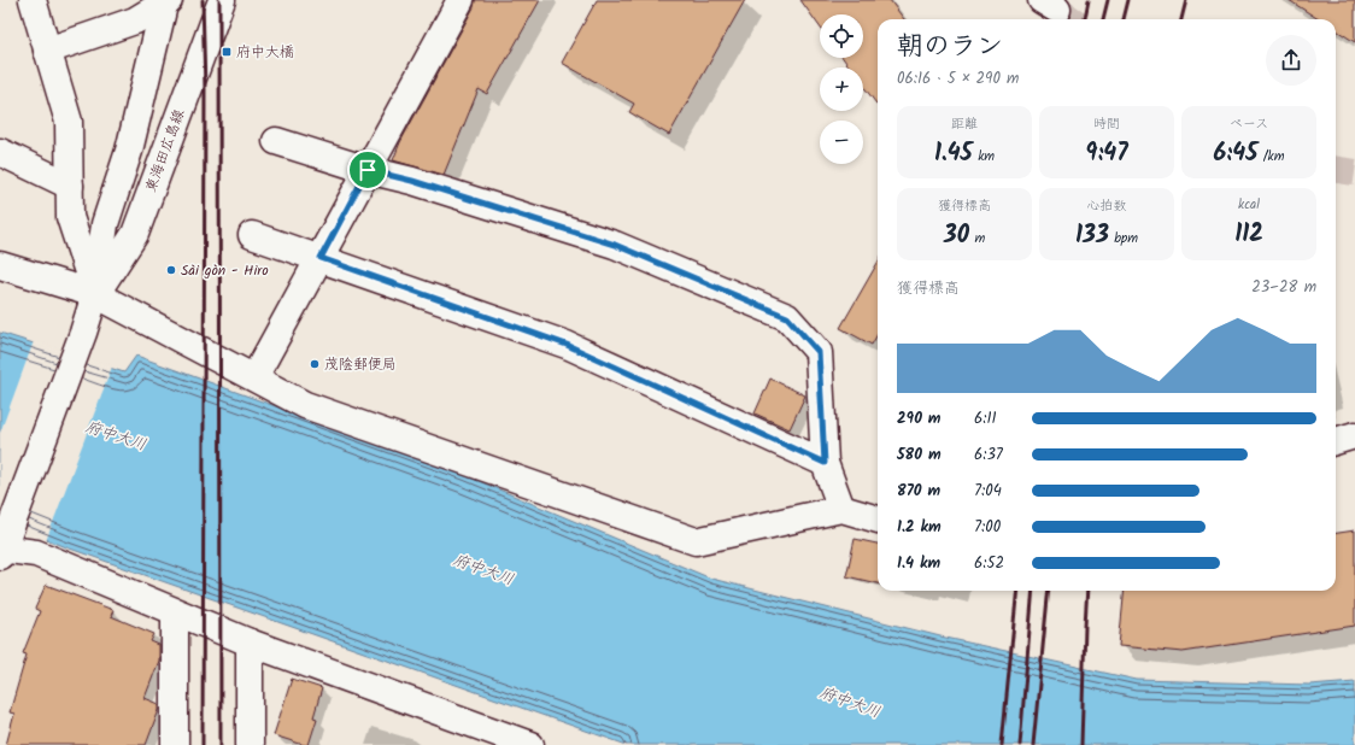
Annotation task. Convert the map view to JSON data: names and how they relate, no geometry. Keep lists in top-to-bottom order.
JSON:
{
  "streets": {
    "street": ["東海田広島線"]
  },
  "water": ["府中大川"],
  "places": {
    "transit": ["府中大橋"],
    "other": ["Sài gòn - Hiro", "茂陰郵便局"]
  },
  "page": {
    "map_buttons": ["+", "−"],
    "heading": ["朝のラン", "06:16 · 5 × 290 m"],
    "stats": [
      ["距離", "1.45 km"],
      ["時間", "9:47"],
      ["ペース", "6:45 /km"],
      ["獲得標高", "30 m"],
      ["心拍数", "133 bpm"],
      ["kcal", "112"]
    ],
    "chart": ["獲得標高", "23–28 m"],
    "list": [
      {
        "name": "290 m",
        "note": "6:11"
      },
      {
        "name": "580 m",
        "note": "6:37"
      },
      {
        "name": "870 m",
        "note": "7:04"
      },
      {
        "name": "1.2 km",
        "note": "7:00"
      },
      {
        "name": "1.4 km",
        "note": "6:52"
      }
    ]
  }
}
